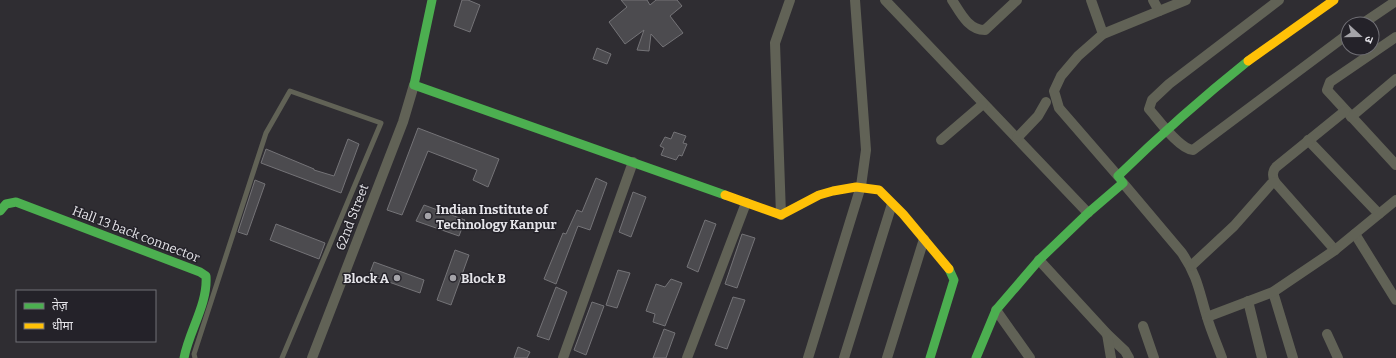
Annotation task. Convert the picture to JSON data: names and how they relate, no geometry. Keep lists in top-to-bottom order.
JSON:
{
  "streets": {
    "street": ["62nd Street", "Hall 13 back connector"]
  },
  "places": ["Indian Institute of Technology Kanpur", "Block A", "Block B"],
  "legend": ["तेज़", "धीमा"],
  "north": "right"
}
